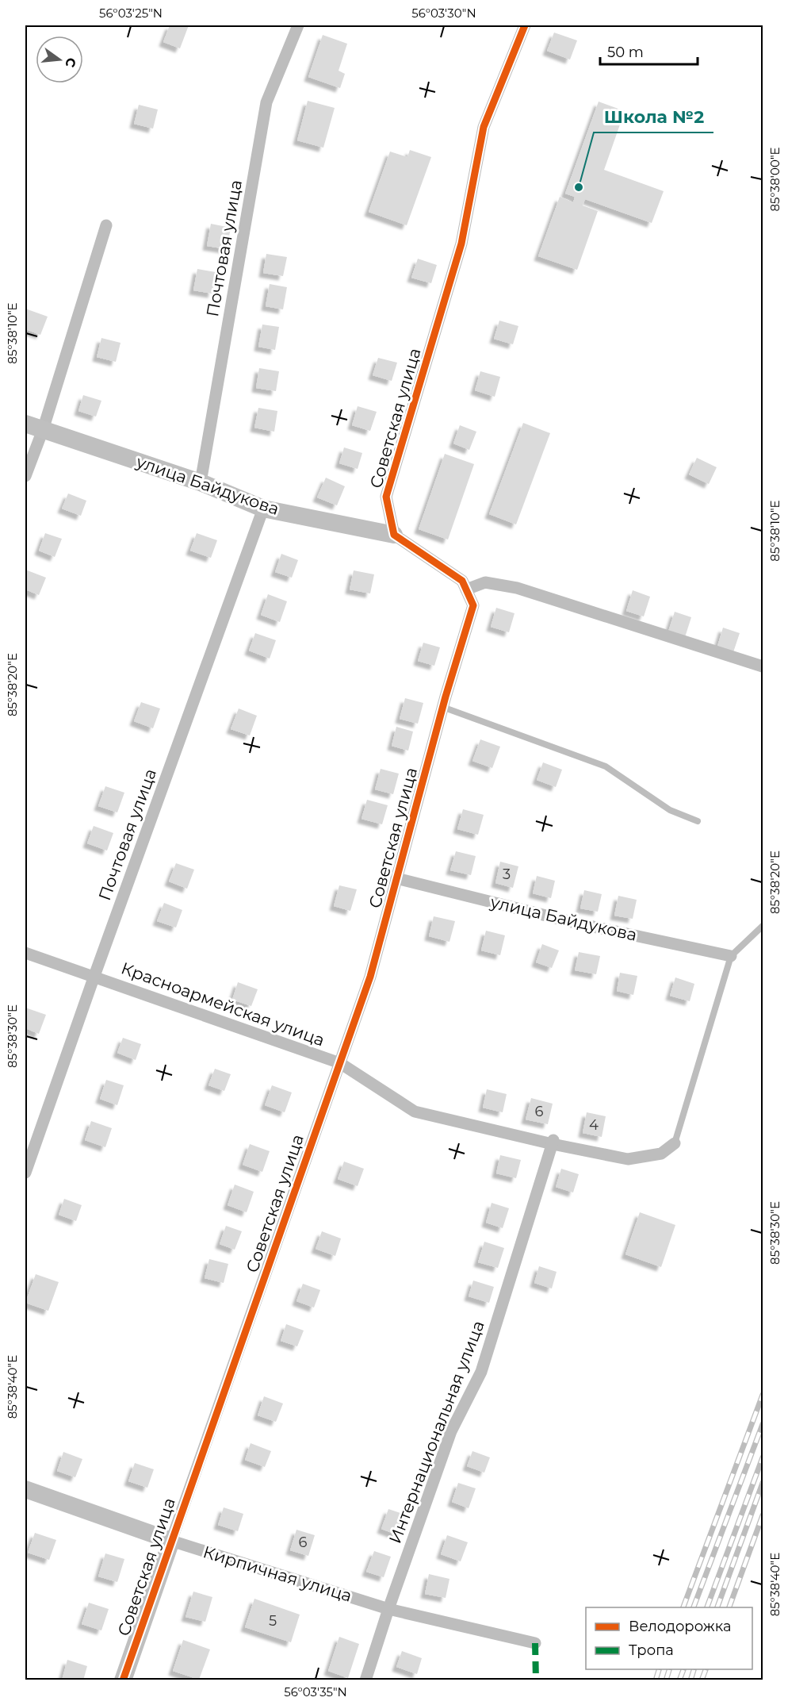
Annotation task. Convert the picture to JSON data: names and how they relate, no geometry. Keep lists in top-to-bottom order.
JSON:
{
  "streets": {
    "street": [
      "Почтовая улица",
      "Советская улица",
      "улица Байдукова",
      "Красноармейская улица",
      "Интернациональная улица",
      "Кирпичная улица"
    ]
  },
  "crossings": [
    ["Почтовая улица", "улица Байдукова"],
    ["Почтовая улица", "Красноармейская улица"],
    ["Советская улица", "улица Байдукова"],
    ["Советская улица", "Красноармейская улица"],
    ["Советская улица", "Кирпичная улица"],
    ["Красноармейская улица", "Интернациональная улица"],
    ["Интернациональная улица", "Кирпичная улица"]
  ],
  "places": ["Школа №2"],
  "house_numbers": [
    "3",
    "6",
    "4",
    "6",
    "5"
  ],
  "legend": ["Велодорожка", "Тропа"],
  "scale_bar": "50 m",
  "north": "right",
  "coordinates": [
    "56°03'25\"N",
    "56°03'30\"N",
    "85°38'00\"E",
    "85°38'10\"E",
    "85°38'20\"E",
    "85°38'30\"E",
    "85°38'40\"E",
    "56°03'35\"N"
  ]
}
